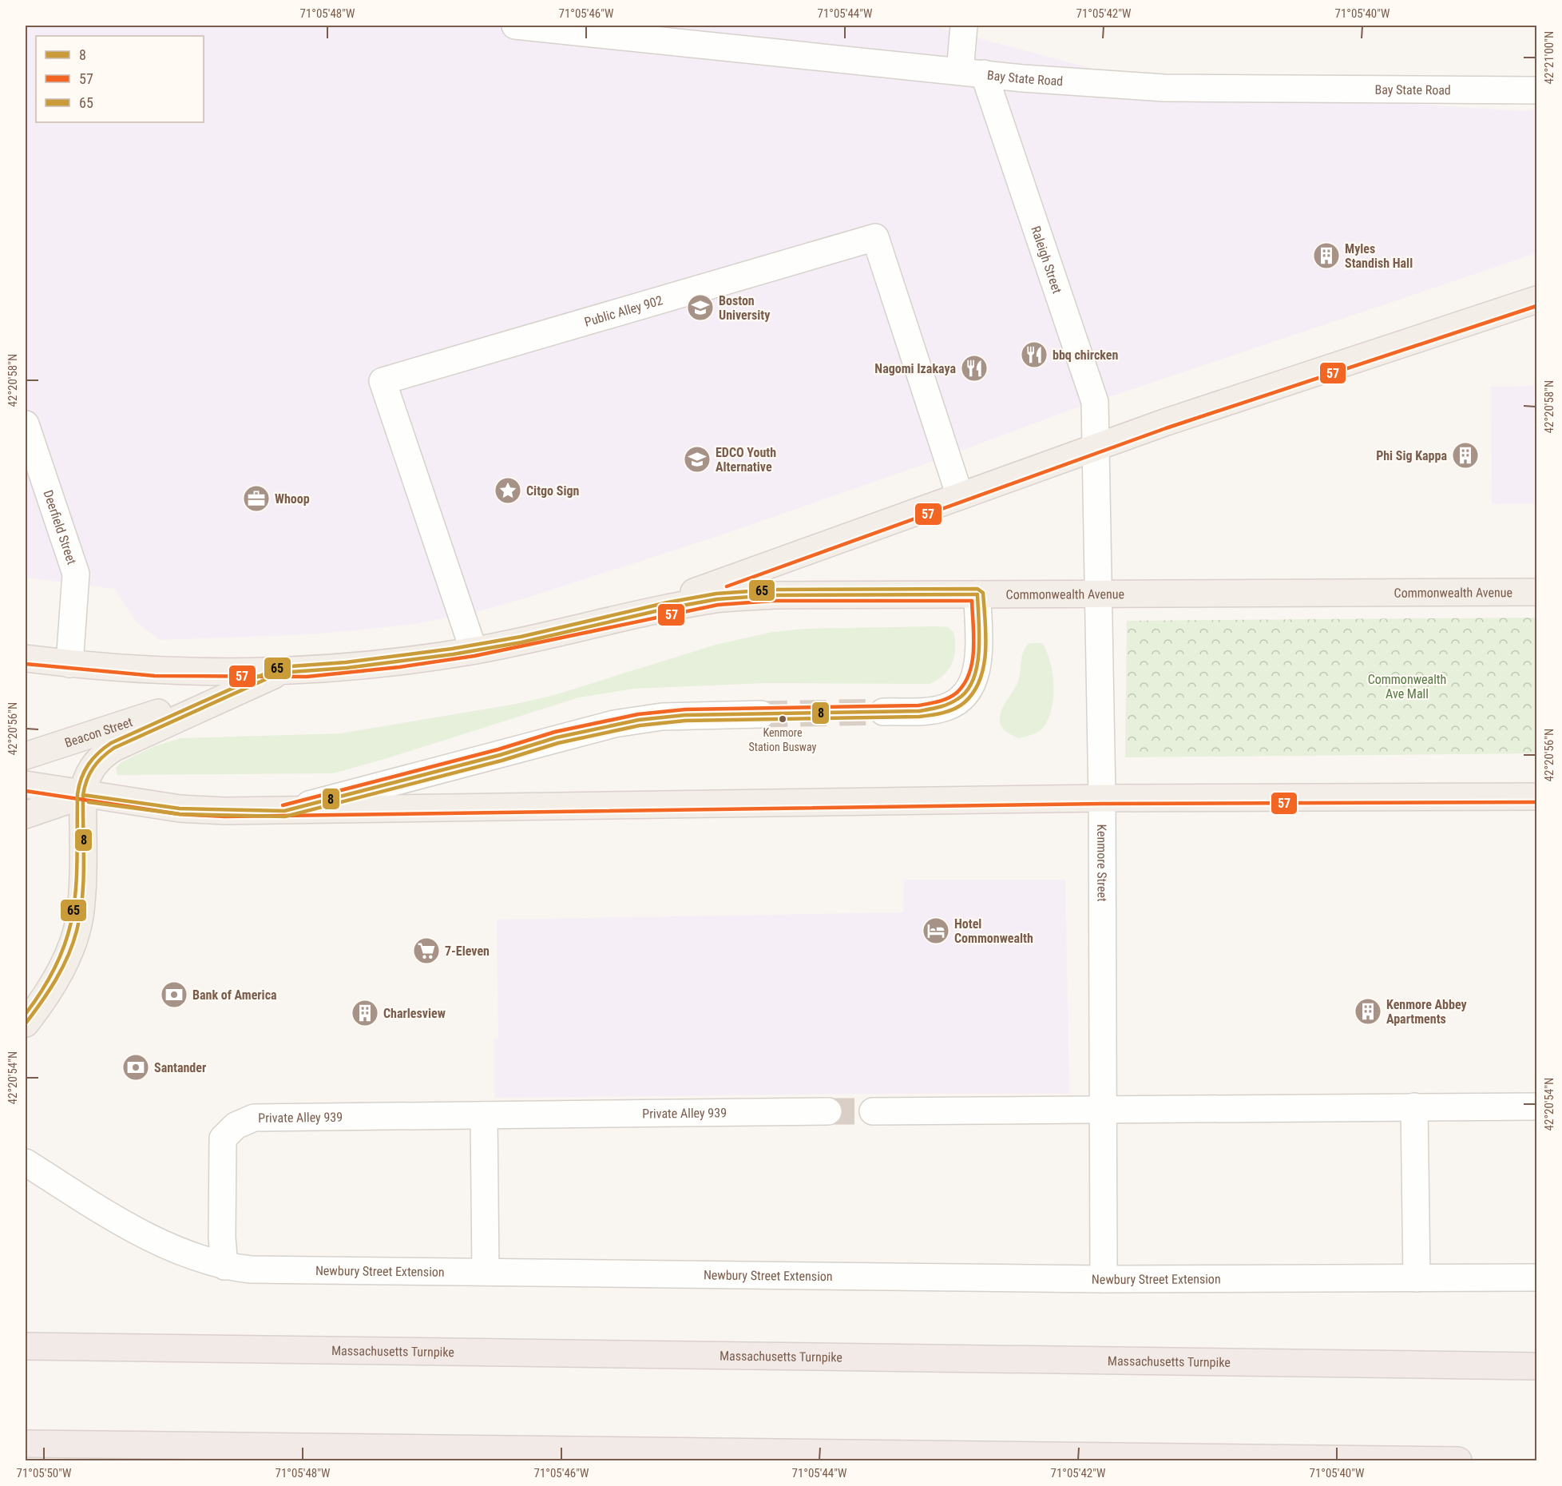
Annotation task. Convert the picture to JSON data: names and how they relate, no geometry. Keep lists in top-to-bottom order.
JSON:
{
  "streets": {
    "highway": ["Massachusetts Turnpike"],
    "main road": ["Commonwealth Avenue", "Beacon Street"],
    "street": [
      "Bay State Road",
      "Raleigh Street",
      "Public Alley 902",
      "Deerfield Street",
      "Kenmore Street",
      "Private Alley 939",
      "Newbury Street Extension"
    ]
  },
  "crossings": [
    ["Bay State Road", "Raleigh Street"],
    ["Raleigh Street", "Kenmore Street"],
    ["Public Alley 902", "Commonwealth Avenue"],
    ["Deerfield Street", "Commonwealth Avenue"],
    ["Commonwealth Avenue", "Beacon Street"],
    ["Commonwealth Avenue", "Kenmore Street"],
    ["Kenmore Street", "Newbury Street Extension"],
    ["Private Alley 939", "Newbury Street Extension"]
  ],
  "parks": ["Commonwealth Ave Mall"],
  "places": {
    "building": [
      "Myles Standish Hall",
      "Phi Sig Kappa",
      "Kenmore Abbey Apartments",
      "Charlesview"
    ],
    "school or university": ["Boston University", "EDCO Youth Alternative"],
    "restaurant": ["bbq chircken", "Nagomi Izakaya"],
    "place": ["Citgo Sign"],
    "office": ["Whoop"],
    "other": ["Kenmore Station Busway"],
    "hotel": ["Hotel Commonwealth"],
    "supermarket": ["7-Eleven"],
    "bank": ["Bank of America", "Santander"]
  },
  "lines": ["transit line 57", "transit line 65", "transit line 8"],
  "legend": ["8", "57", "65"],
  "coordinates": [
    "71°05'48\"W",
    "71°05'46\"W",
    "71°05'44\"W",
    "71°05'42\"W",
    "71°05'40\"W",
    "42°21'00\"N",
    "42°20'58\"N",
    "42°20'56\"N",
    "42°20'54\"N",
    "71°05'50\"W"
  ]
}
